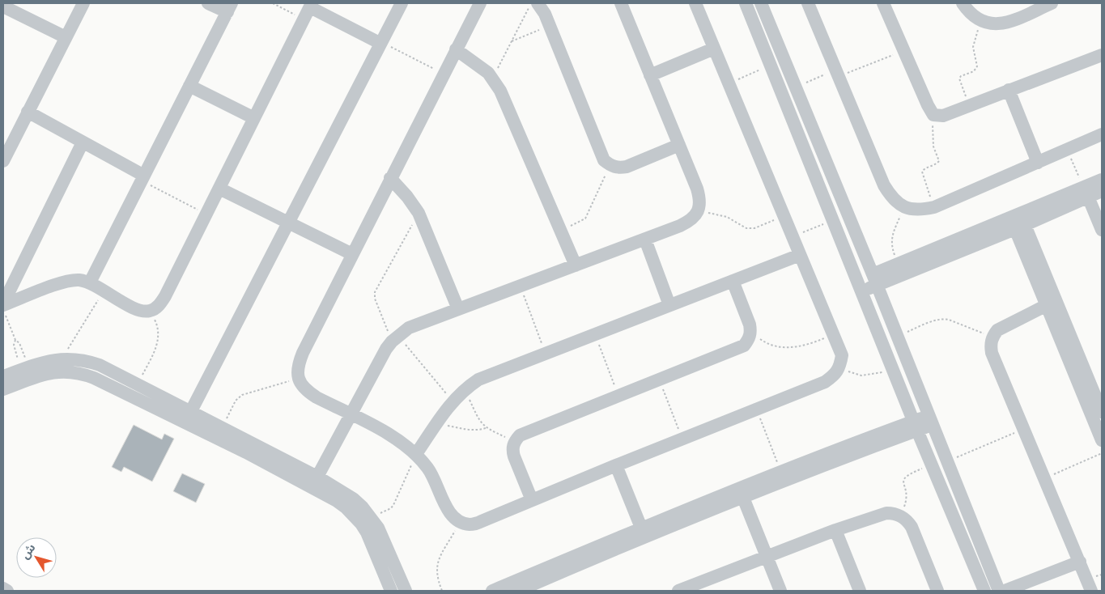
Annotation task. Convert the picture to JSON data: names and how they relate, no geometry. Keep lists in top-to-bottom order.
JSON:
{
  "north": "top left"
}
